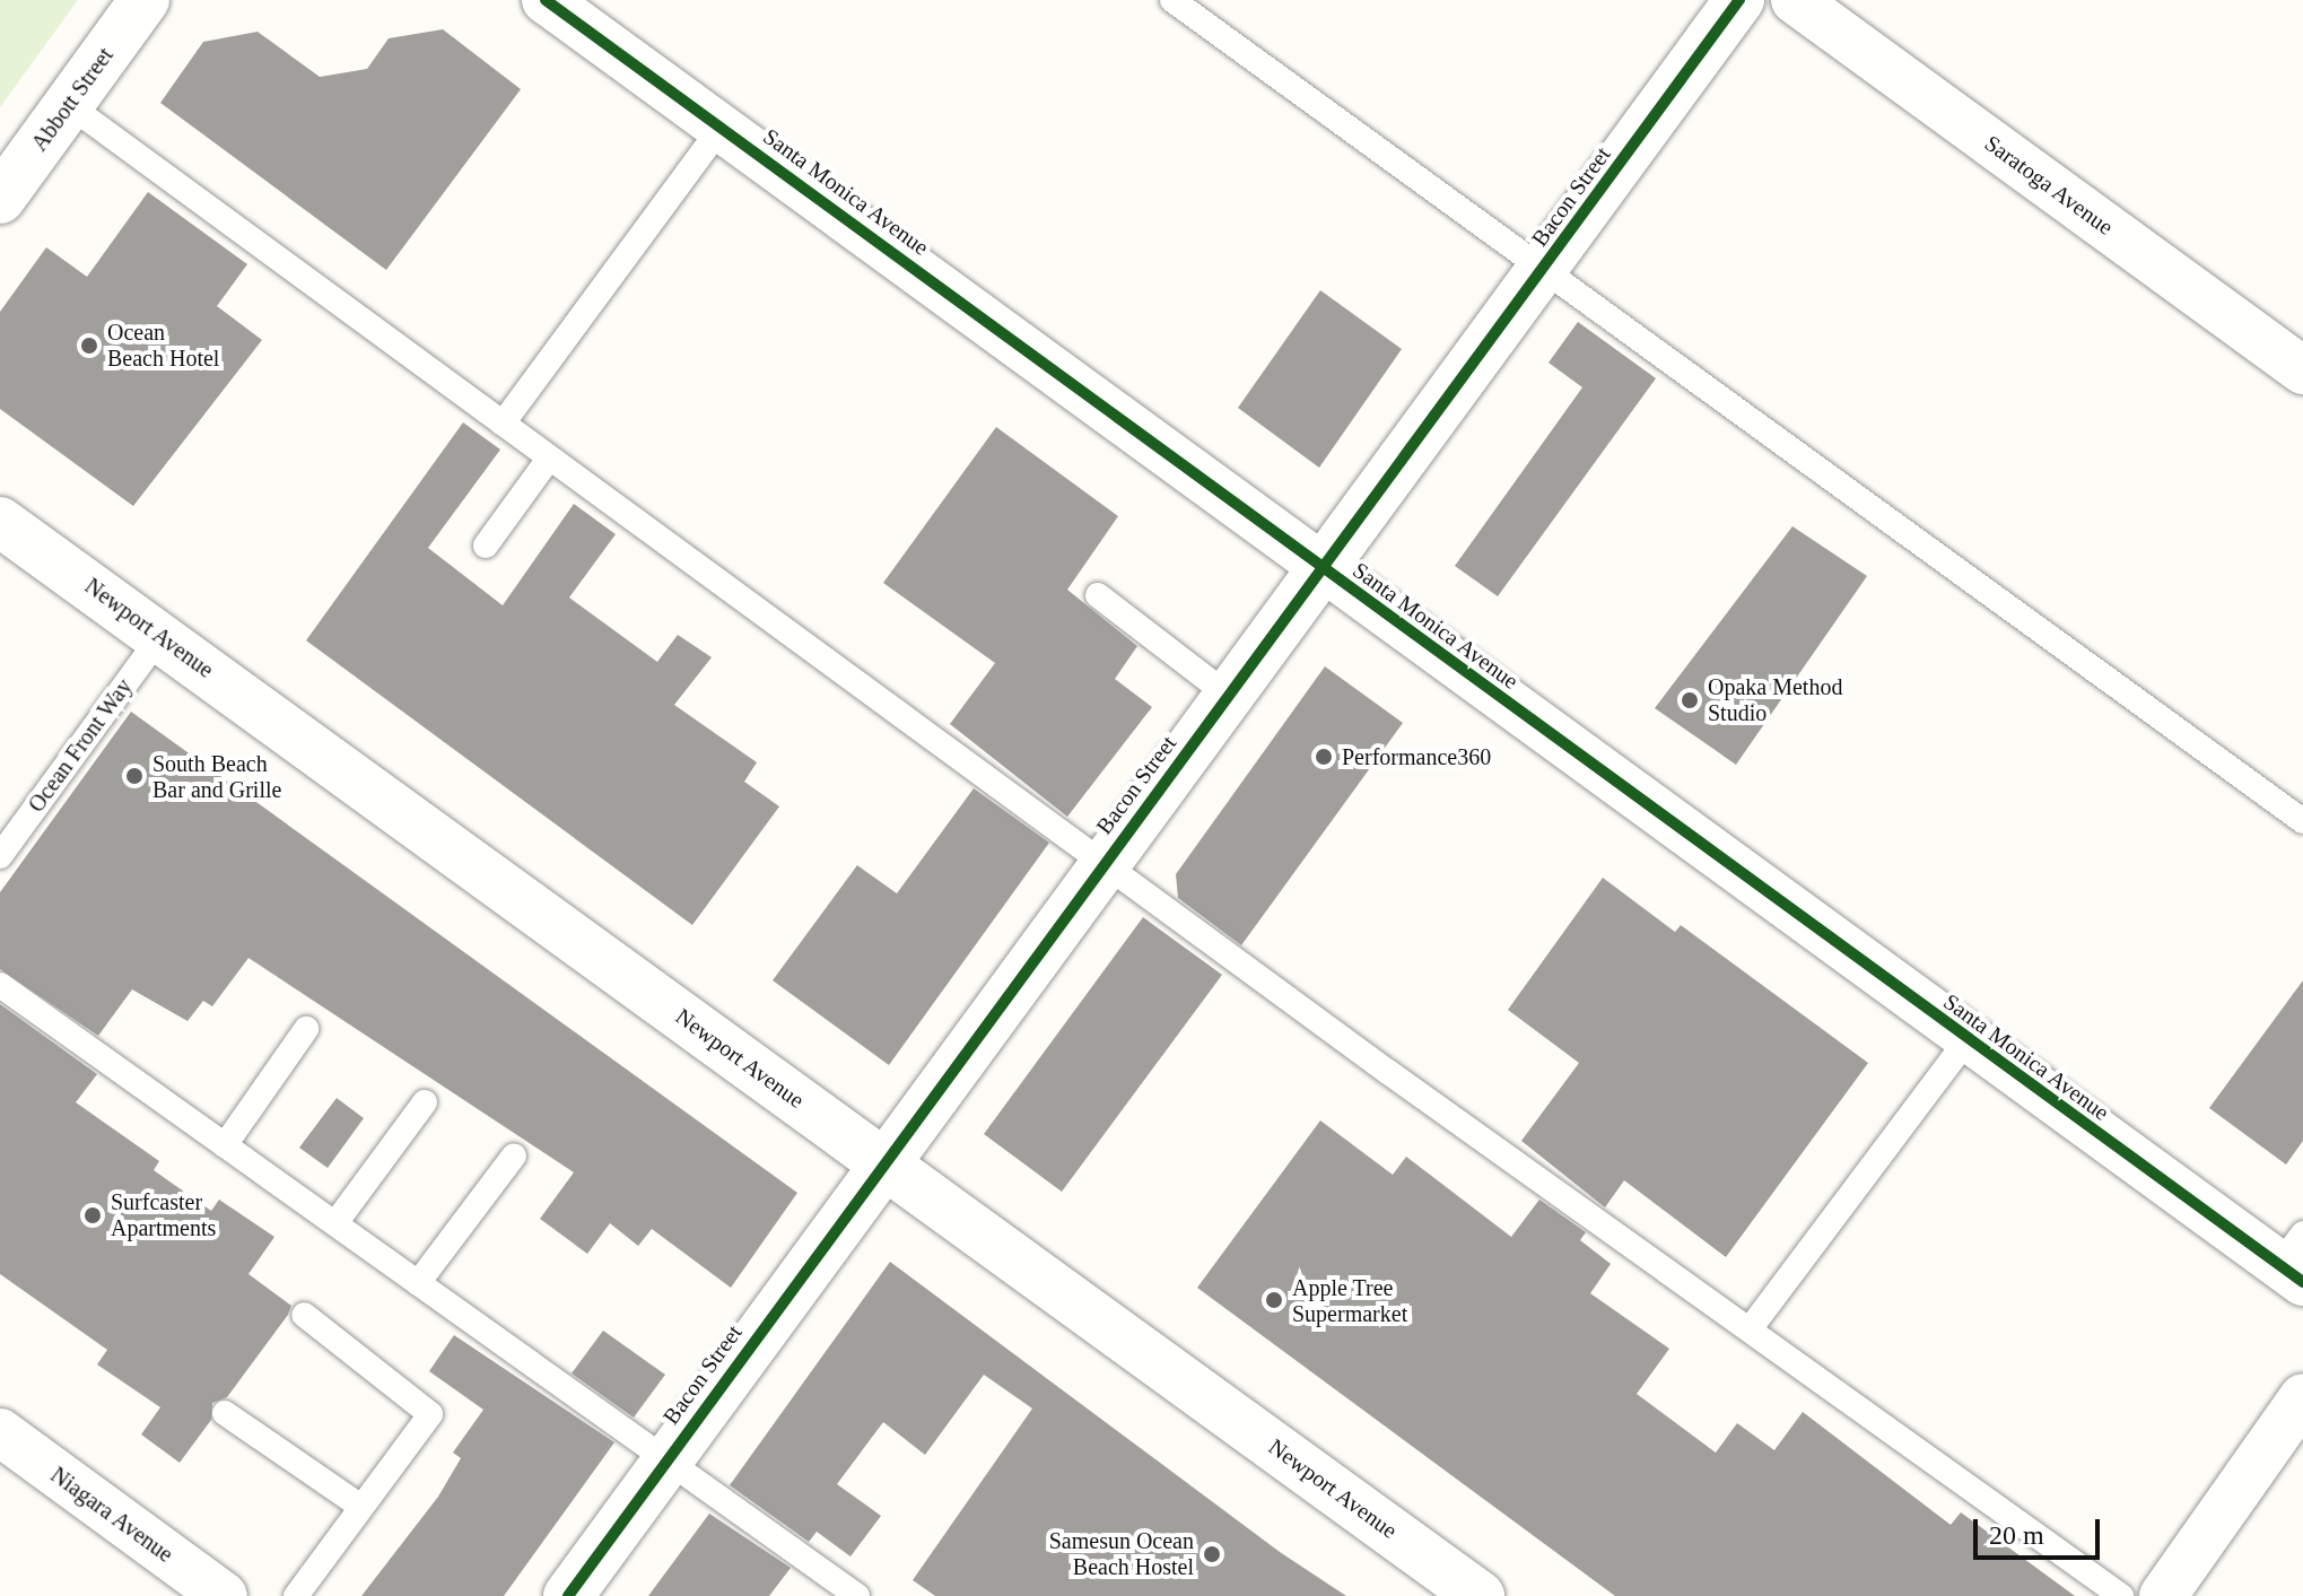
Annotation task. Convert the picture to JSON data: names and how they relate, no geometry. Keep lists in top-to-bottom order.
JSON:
{
  "streets": {
    "street": [
      "Abbott Street",
      "Saratoga Avenue",
      "Santa Monica Avenue",
      "Bacon Street",
      "Newport Avenue",
      "Niagara Avenue"
    ],
    "lane": ["Ocean Front Way"]
  },
  "crossings": [
    ["Santa Monica Avenue", "Bacon Street"],
    ["Bacon Street", "Newport Avenue"],
    ["Newport Avenue", "Ocean Front Way"]
  ],
  "places": [
    "Ocean Beach Hotel",
    "Opaka Method Studio",
    "Performance360",
    "South Beach Bar and Grille",
    "Surfcaster Apartments",
    "Apple Tree Supermarket",
    "Samesun Ocean Beach Hostel"
  ],
  "scale_bar": "20 m"
}
